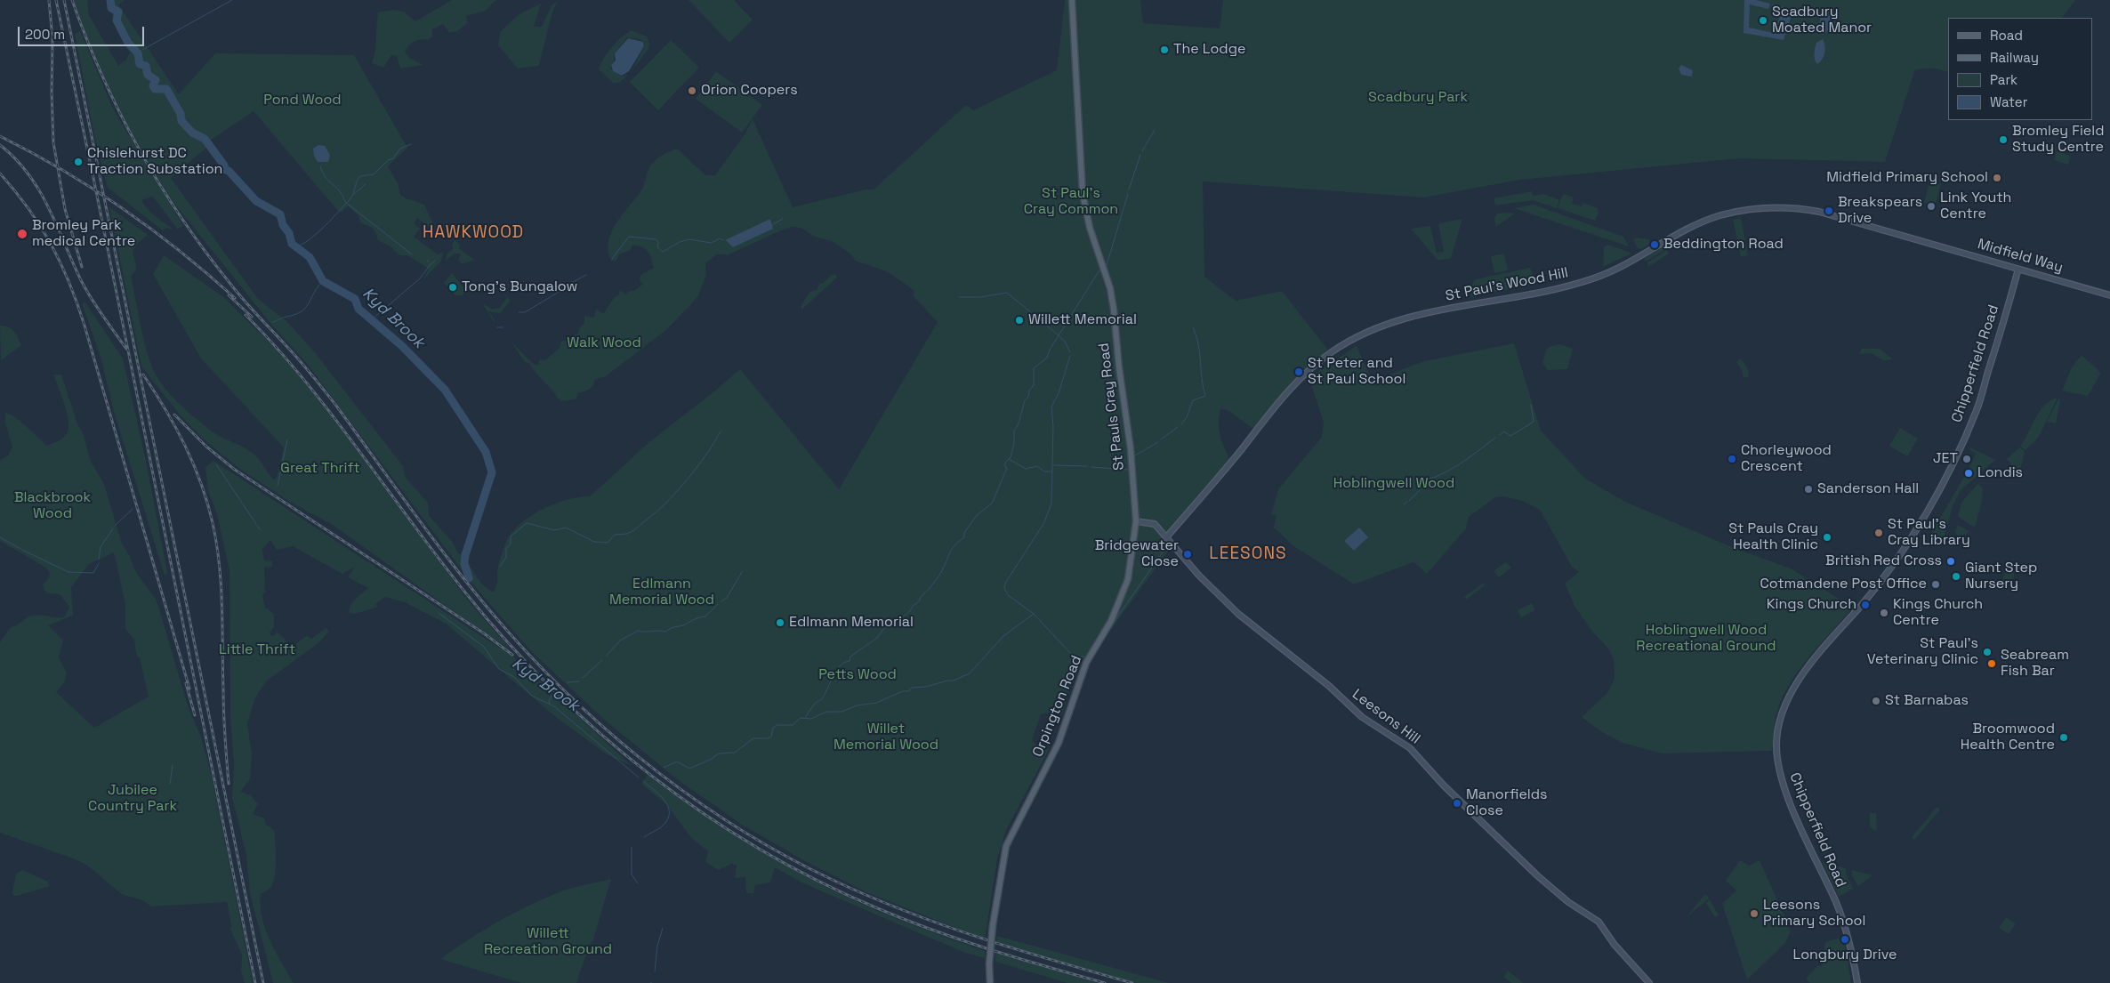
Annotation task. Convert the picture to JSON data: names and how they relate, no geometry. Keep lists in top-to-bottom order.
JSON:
{
  "streets": {
    "main road": ["St Pauls Cray Road", "Orpington Road"],
    "street": [
      "Midfield Way",
      "St Paul's Wood Hill",
      "Chipperfield Road",
      "Leesons Hill"
    ]
  },
  "crossings": [
    ["Midfield Way", "St Paul's Wood Hill"],
    ["Midfield Way", "Chipperfield Road"],
    ["St Paul's Wood Hill", "Leesons Hill"],
    ["St Pauls Cray Road", "Orpington Road"],
    ["St Pauls Cray Road", "Leesons Hill"],
    ["Orpington Road", "Leesons Hill"]
  ],
  "districts": ["HAWKWOOD", "LEESONS"],
  "water": ["Kyd Brook"],
  "parks": [
    "Scadbury Park",
    "Pond Wood",
    "St Paul's Cray Common",
    "Walk Wood",
    "Great Thrift",
    "Hoblingwell Wood",
    "Blackbrook Wood",
    "Edlmann Memorial Wood",
    "Hoblingwell Wood Recreational Ground",
    "Little Thrift",
    "Petts Wood",
    "Willet Memorial Wood",
    "Jubilee Country Park",
    "Willett Recreation Ground"
  ],
  "places": [
    "Scadbury Moated Manor",
    "The Lodge",
    "Orion Coopers",
    "Bromley Field Study Centre",
    "Chislehurst DC Traction Substation",
    "Midfield Primary School",
    "Link Youth Centre",
    "Breakspears Drive",
    "Bromley Park medical Centre",
    "Beddington Road",
    "Tong's Bungalow",
    "Willett Memorial",
    "St Peter and St Paul School",
    "Chorleywood Crescent",
    "JET",
    "Londis",
    "Sanderson Hall",
    "St Paul's Cray Library",
    "St Pauls Cray Health Clinic",
    "Bridgewater Close",
    "British Red Cross",
    "Giant Step Nursery",
    "Cotmandene Post Office",
    "Kings Church",
    "Kings Church Centre",
    "Edlmann Memorial",
    "St Paul’s Veterinary Clinic",
    "Seabream Fish Bar",
    "St Barnabas",
    "Broomwood Health Centre",
    "Manorfields Close",
    "Leesons Primary School",
    "Longbury Drive"
  ],
  "legend": [
    "Road",
    "Railway",
    "Park",
    "Water"
  ],
  "scale_bar": "200 m"
}
